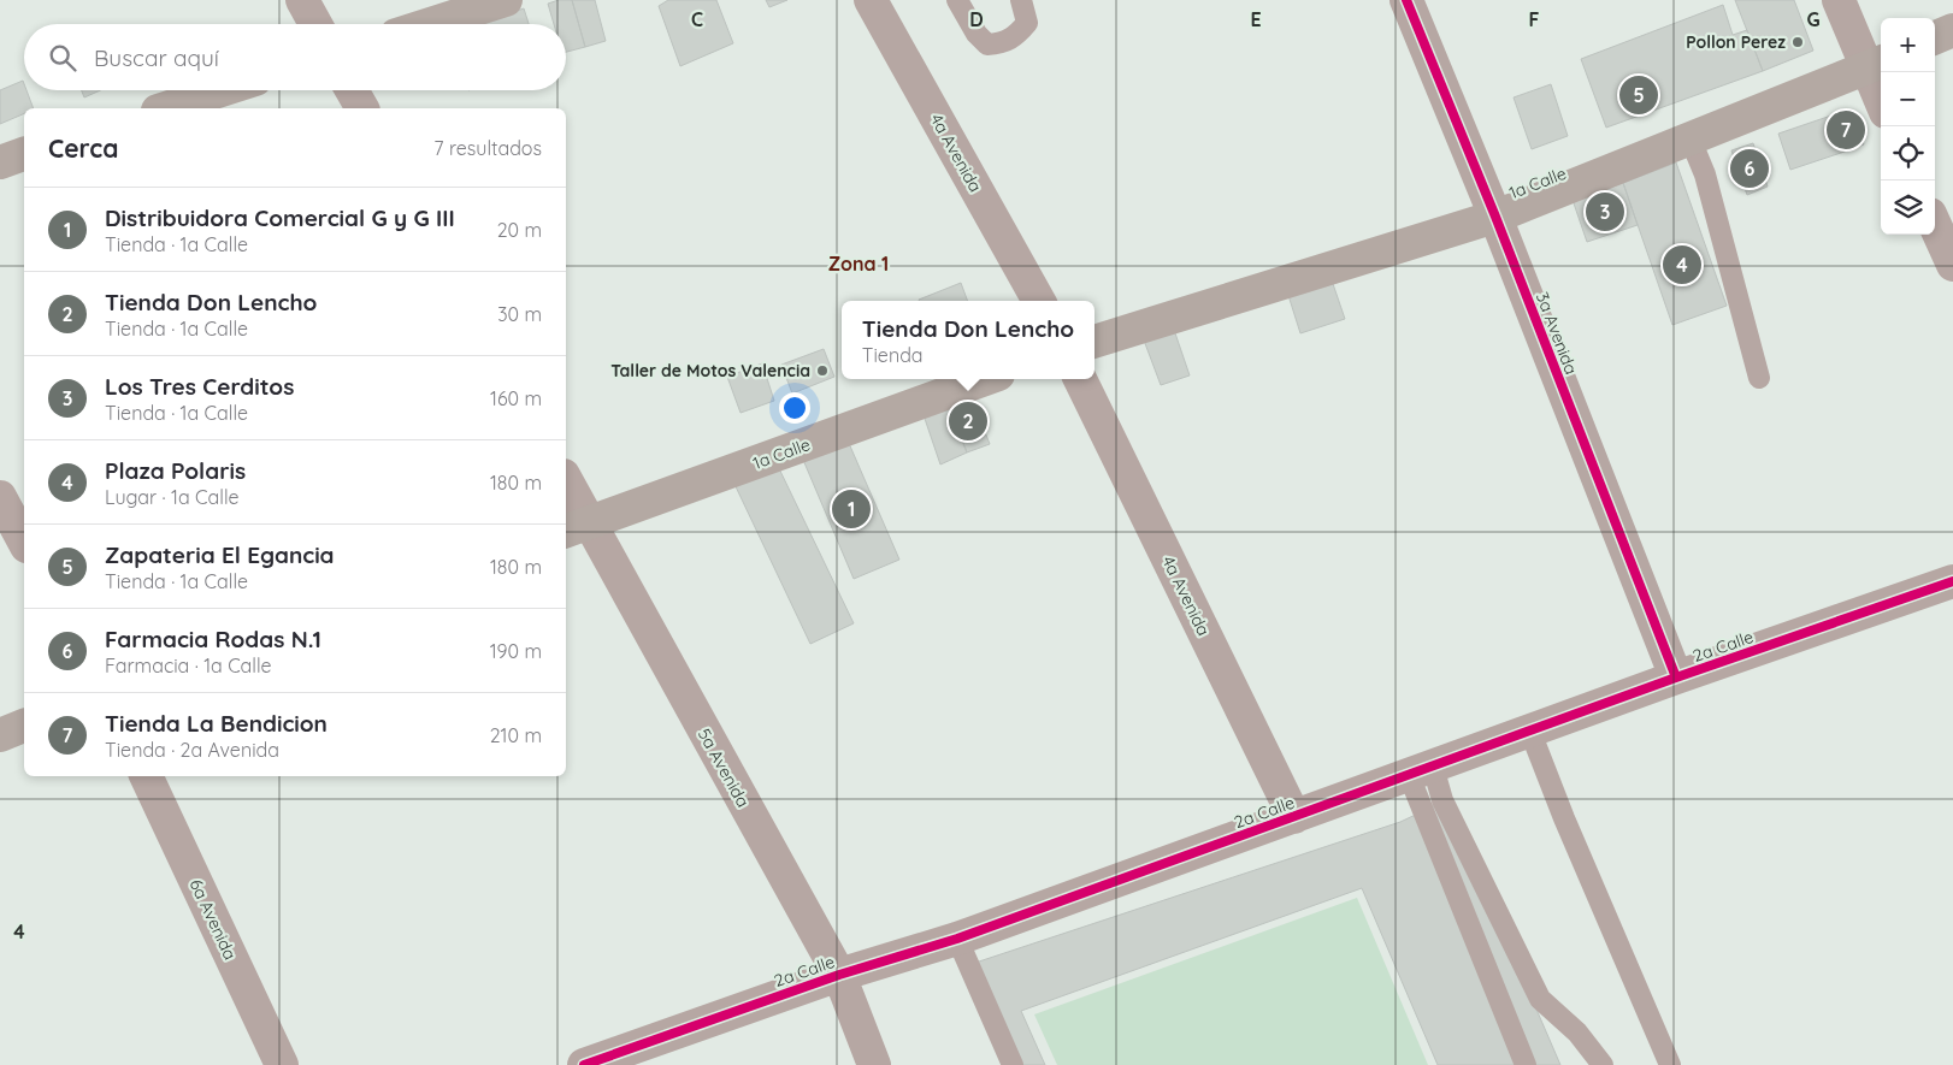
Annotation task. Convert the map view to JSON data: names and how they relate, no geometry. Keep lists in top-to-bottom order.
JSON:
{
  "streets": {
    "main road": ["1a Calle"],
    "street": [
      "4a Avenida",
      "3a Avenida",
      "2a Calle",
      "5a Avenida",
      "6a Avenida"
    ]
  },
  "crossings": [
    ["4a Avenida", "2a Calle"],
    ["1a Calle", "3a Avenida"],
    ["1a Calle", "5a Avenida"],
    ["3a Avenida", "2a Calle"],
    ["2a Calle", "5a Avenida"]
  ],
  "districts": ["Zona 1"],
  "places": ["Pollon Perez", "Taller de Motos Valencia"],
  "page": {
    "map_buttons": ["+", "−"],
    "search": "Buscar aquí",
    "pins": [
      "5",
      "7",
      "6",
      "3",
      "4",
      "2",
      "1"
    ],
    "heading": ["Cerca", "7 resultados"],
    "list": [
      {
        "mark": "1",
        "name": "Distribuidora Comercial G y G III",
        "note": "Tienda · 1a Calle",
        "value": "20 m"
      },
      {
        "mark": "2",
        "name": "Tienda Don Lencho",
        "note": "Tienda · 1a Calle",
        "value": "30 m"
      },
      {
        "mark": "3",
        "name": "Los Tres Cerditos",
        "note": "Tienda · 1a Calle",
        "value": "160 m"
      },
      {
        "mark": "4",
        "name": "Plaza Polaris",
        "note": "Lugar · 1a Calle",
        "value": "180 m"
      },
      {
        "mark": "5",
        "name": "Zapateria El Egancia",
        "note": "Tienda · 1a Calle",
        "value": "180 m"
      },
      {
        "mark": "6",
        "name": "Farmacia Rodas N.1",
        "note": "Farmacia · 1a Calle",
        "value": "190 m"
      },
      {
        "mark": "7",
        "name": "Tienda La Bendicion",
        "note": "Tienda · 2a Avenida",
        "value": "210 m"
      }
    ],
    "popup": ["Tienda Don Lencho", "Tienda"]
  },
  "grid": {
    "columns": [
      "C",
      "D",
      "E",
      "F",
      "G"
    ],
    "rows": ["4"]
  }
}
